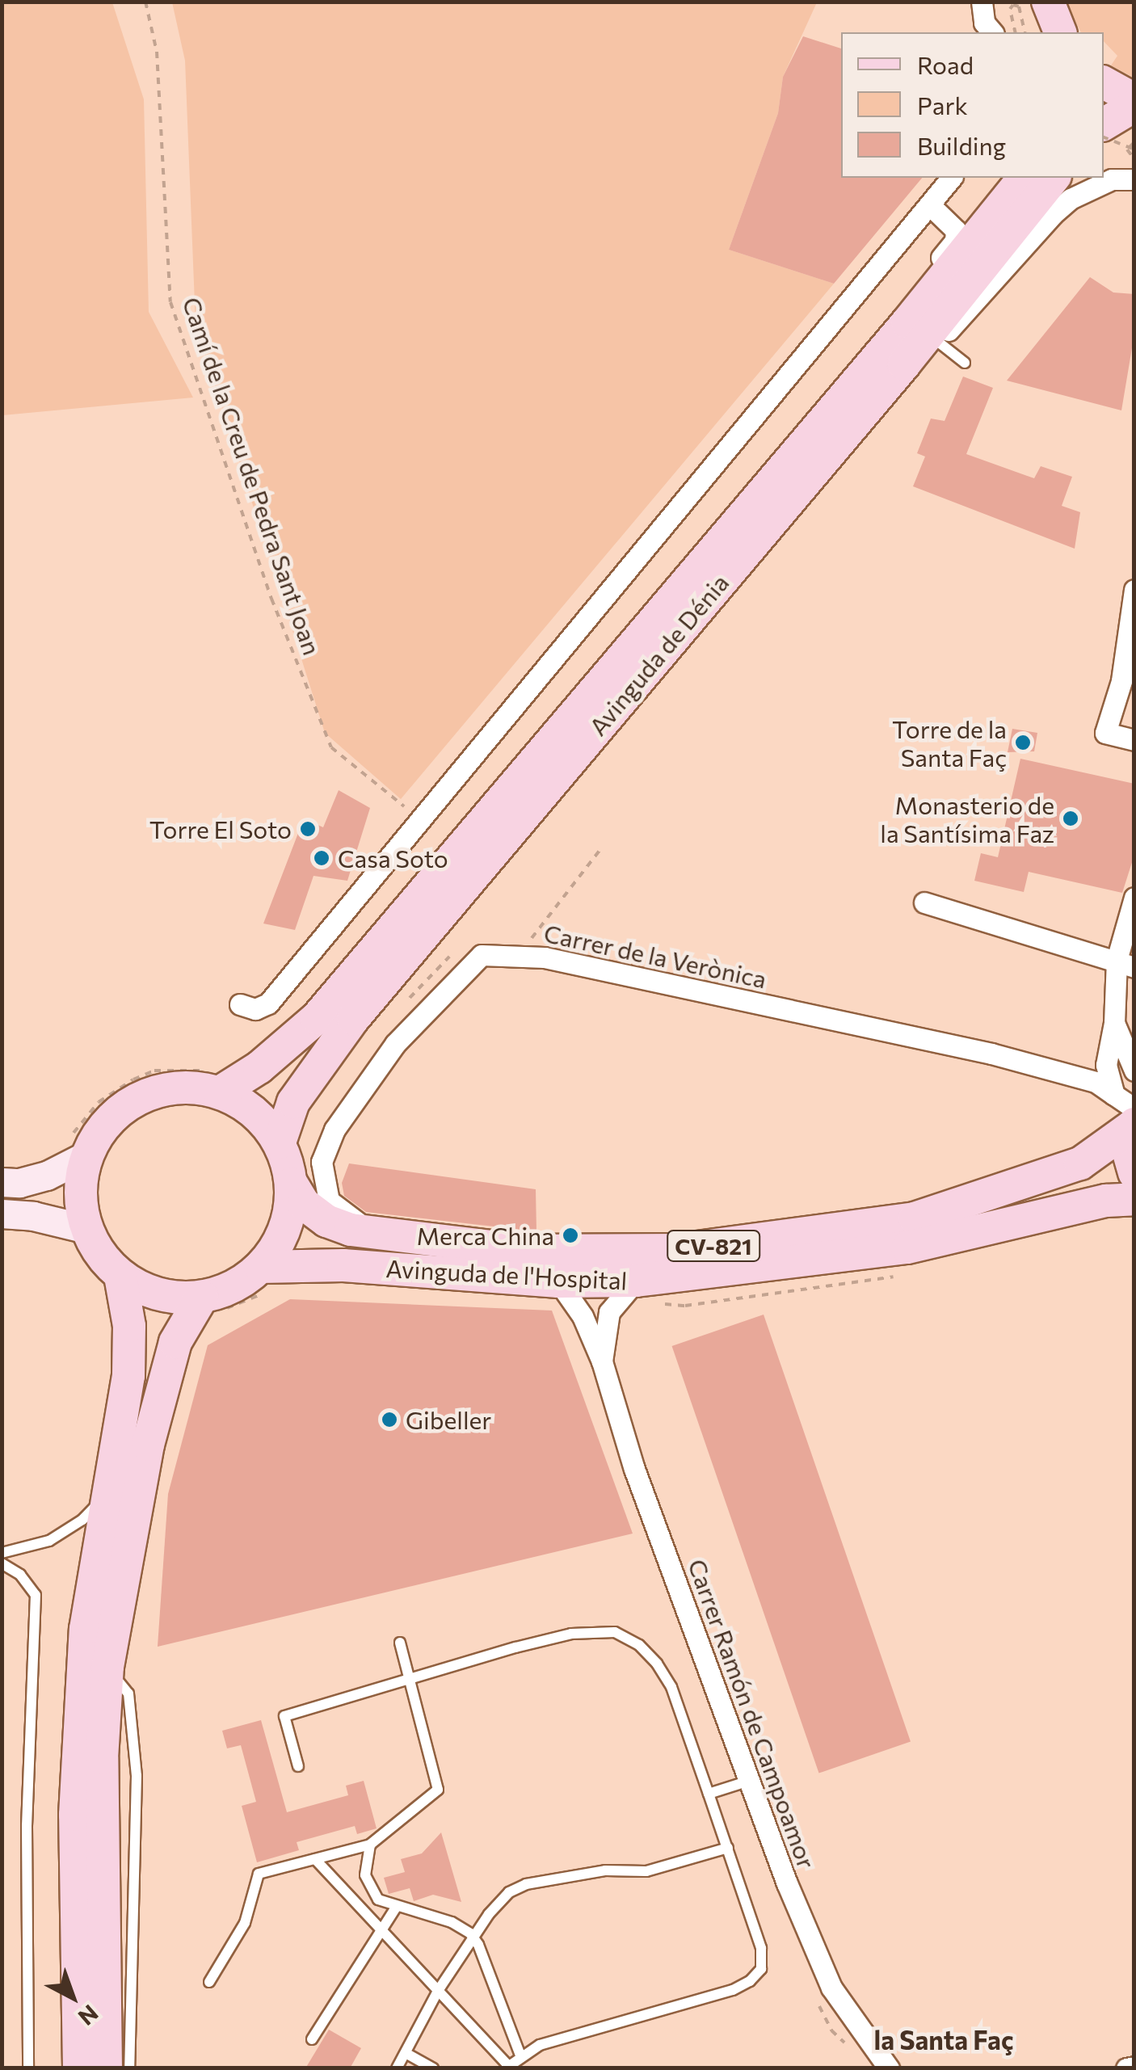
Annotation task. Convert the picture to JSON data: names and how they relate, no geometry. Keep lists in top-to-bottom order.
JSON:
{
  "streets": {
    "main road": ["Avinguda de Dénia", "CV-821", "Avinguda de l'Hospital"],
    "street": ["Carrer de la Verònica", "Carrer Ramón de Campoamor"],
    "path": ["Camí de la Creu de Pedra Sant Joan"]
  },
  "crossings": [
    ["Avinguda de Dénia", "CV-821"],
    ["Avinguda de Dénia", "Avinguda de l'Hospital"],
    ["Carrer de la Verònica", "Avinguda de l'Hospital"],
    ["CV-821", "Avinguda de l'Hospital"],
    ["Avinguda de l'Hospital", "Carrer Ramón de Campoamor"]
  ],
  "districts": ["la Santa Faç"],
  "places": [
    "Torre de la Santa Faç",
    "Monasterio de la Santísima Faz",
    "Torre El Soto",
    "Casa Soto",
    "Merca China",
    "Gibeller"
  ],
  "legend": ["Road", "Park", "Building"],
  "north": "bottom right"
}
